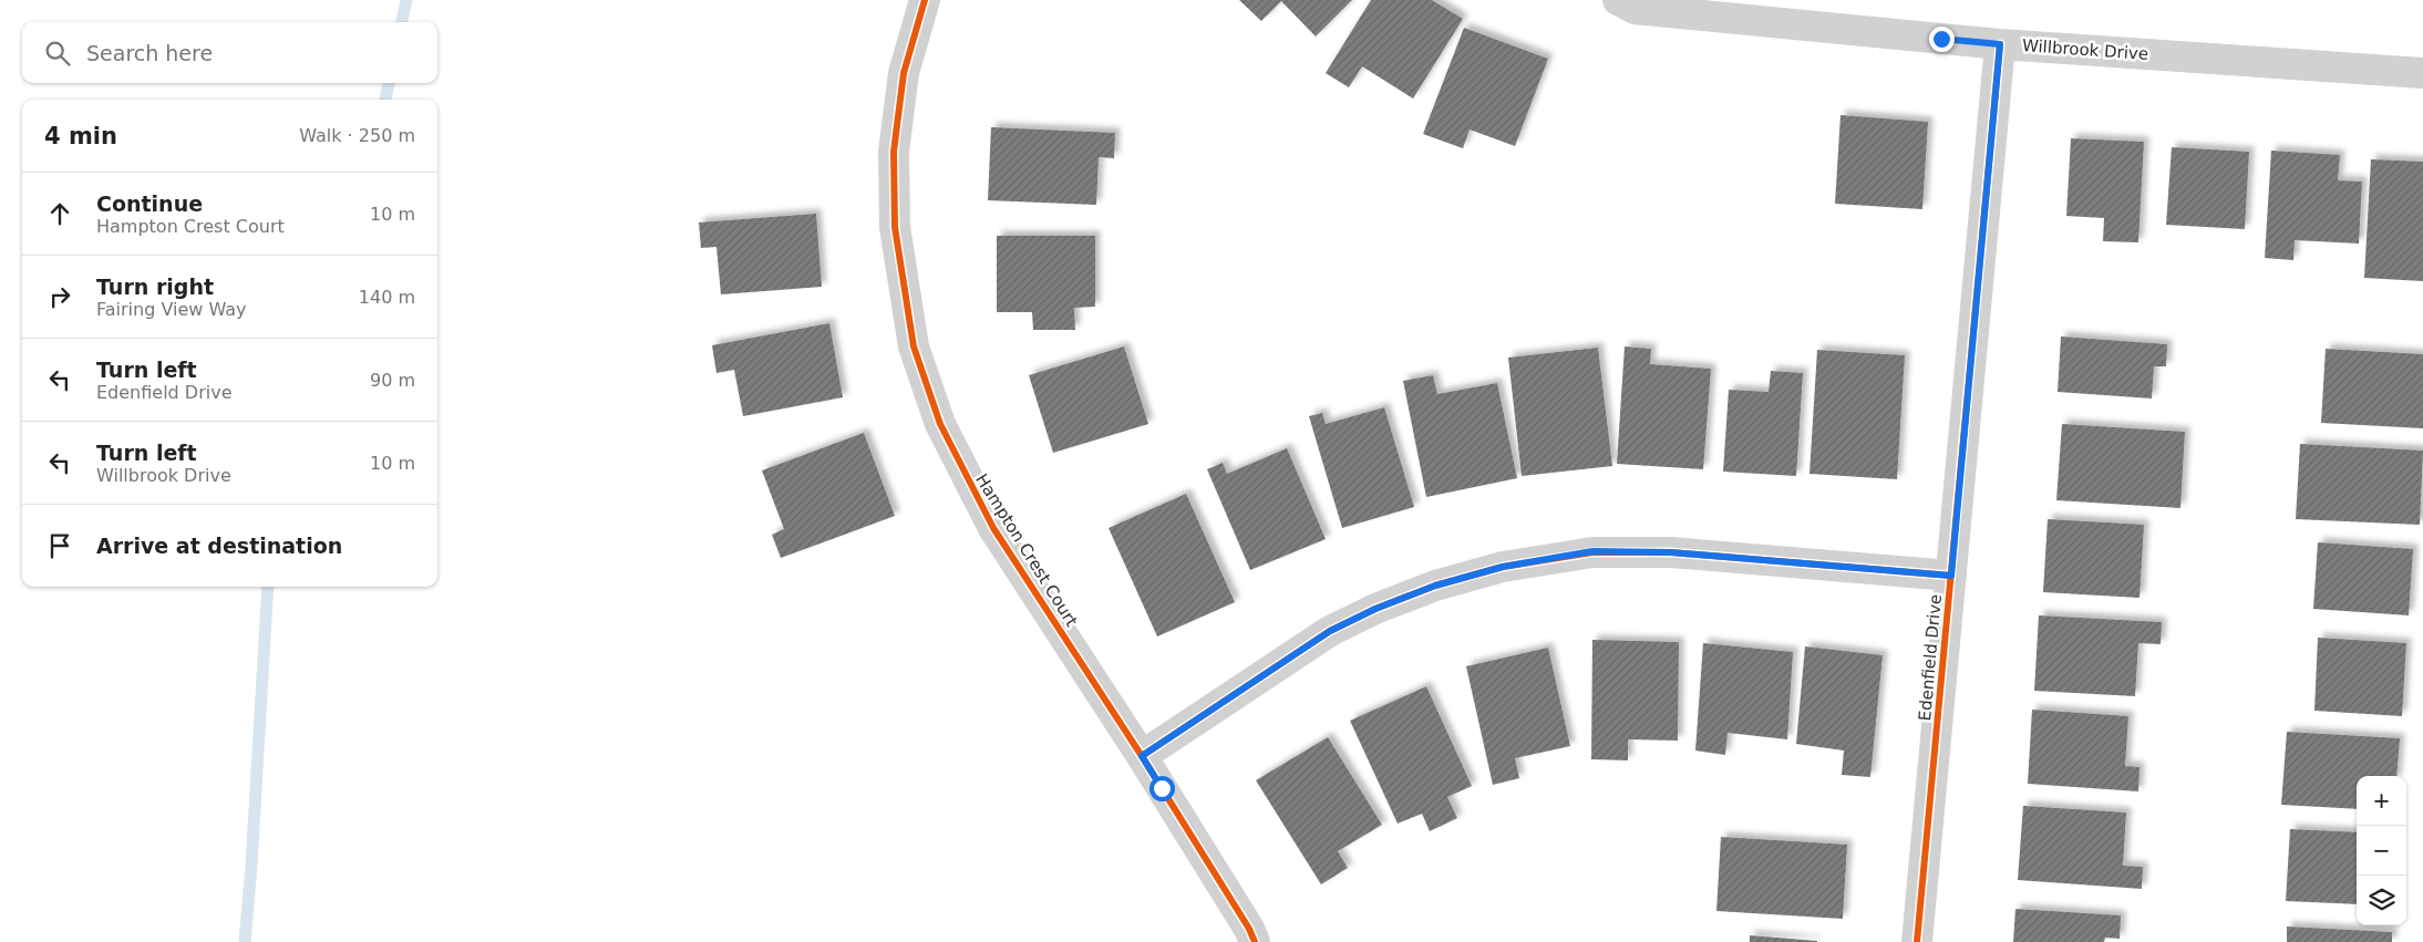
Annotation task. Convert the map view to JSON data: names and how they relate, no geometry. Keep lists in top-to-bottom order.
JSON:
{
  "streets": {
    "street": ["Willbrook Drive", "Hampton Crest Court", "Edenfield Drive"]
  },
  "crossings": [
    ["Willbrook Drive", "Edenfield Drive"]
  ],
  "page": {
    "search": "Search here",
    "heading": ["4 min", "Walk · 250 m"],
    "list": [
      ["Continue", "Hampton Crest Court", "10 m"],
      ["Turn right", "Fairing View Way", "140 m"],
      ["Turn left", "Edenfield Drive", "90 m"],
      ["Turn left", "Willbrook Drive", "10 m"],
      "Arrive at destination"
    ],
    "map_buttons": ["+", "−"]
  }
}
